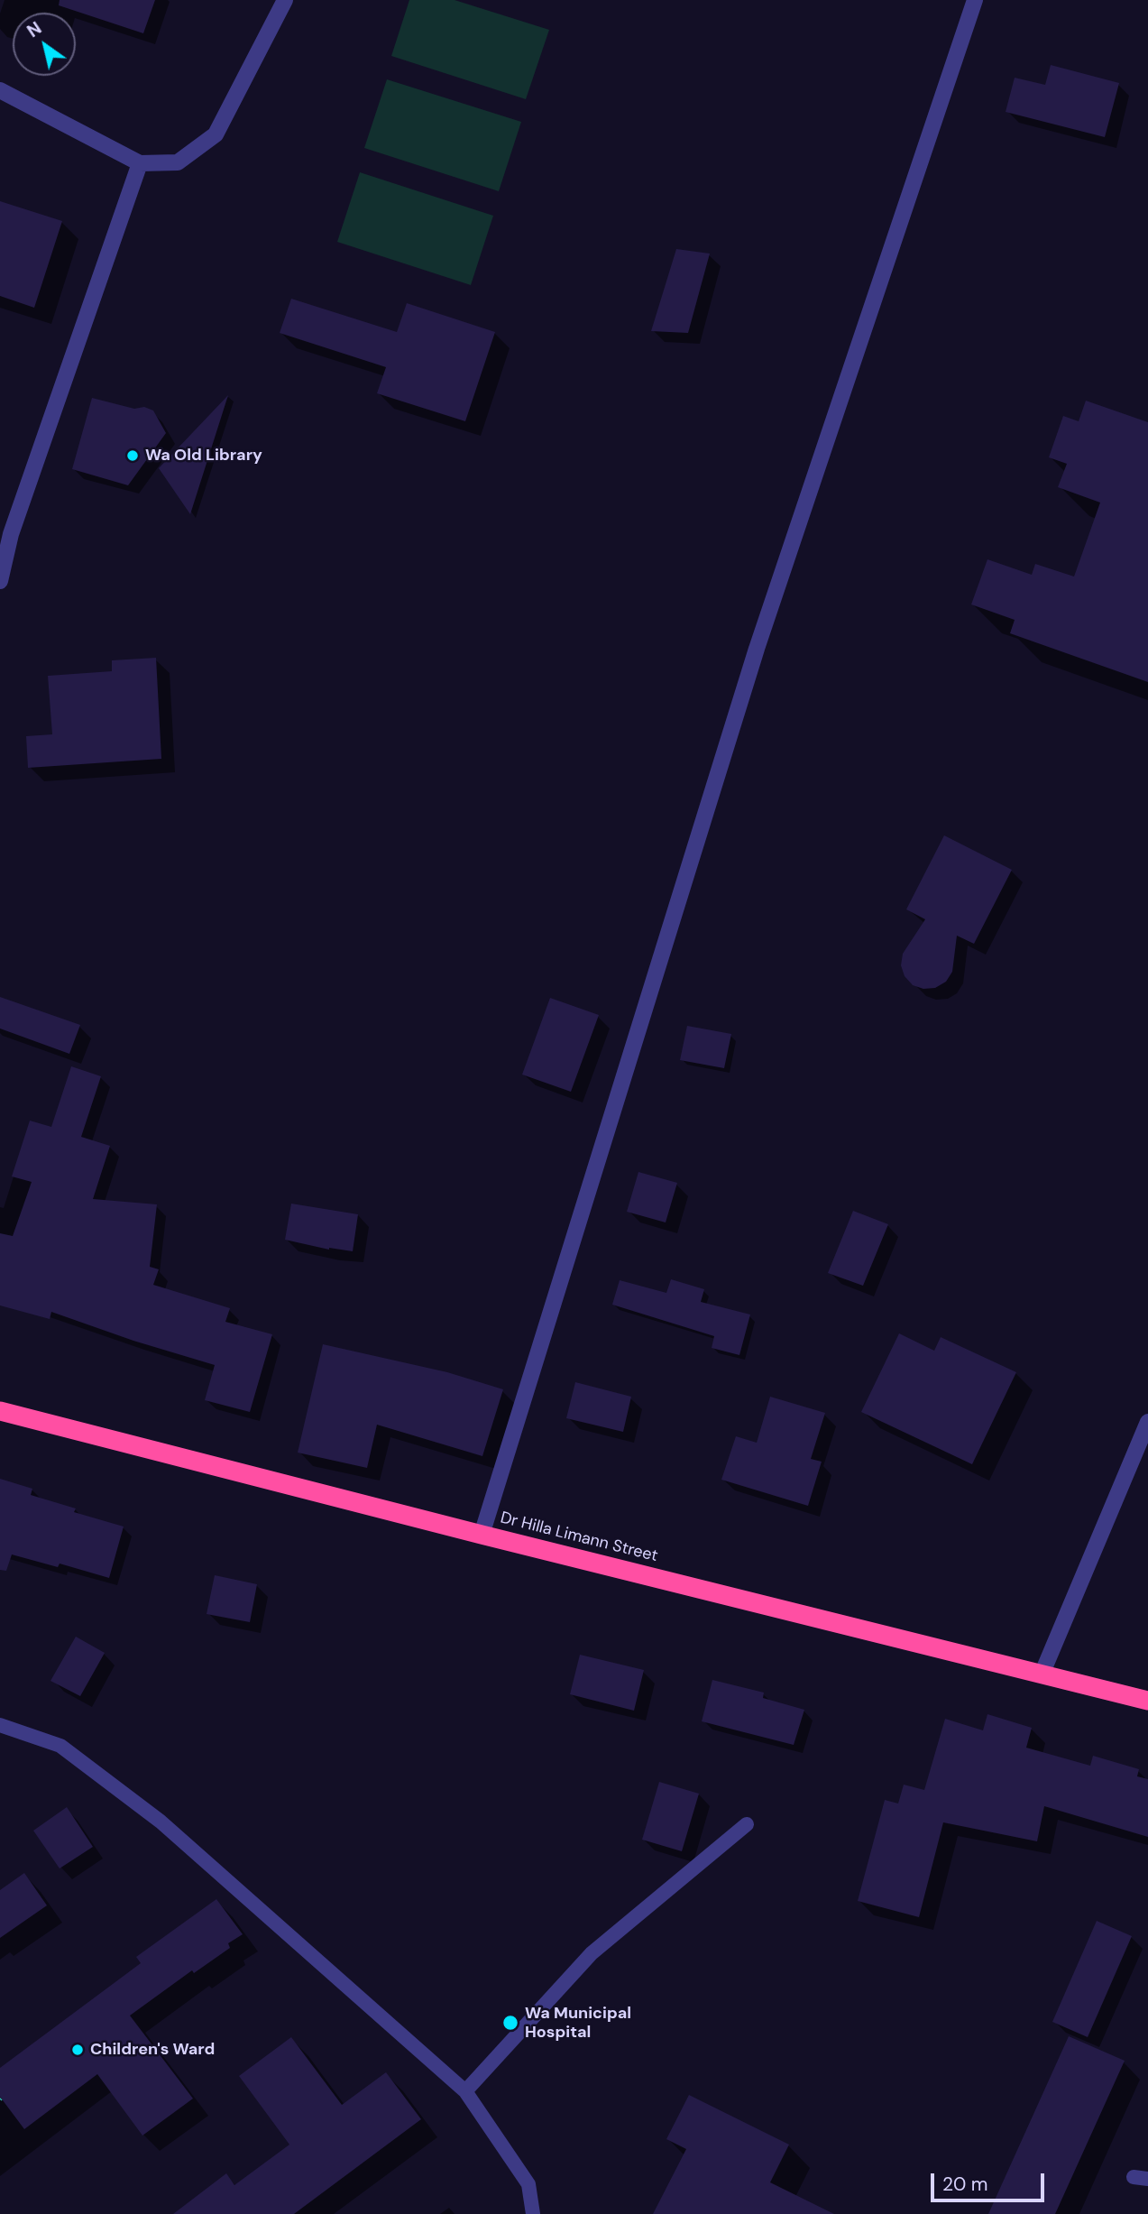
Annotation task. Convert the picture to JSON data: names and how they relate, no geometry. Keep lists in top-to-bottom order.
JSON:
{
  "streets": {
    "highway": ["Dr Hilla Limann Street"]
  },
  "places": ["Wa Old Library", "Wa Municipal Hospital", "Children's Ward"],
  "scale_bar": "20 m",
  "north": "top left"
}
